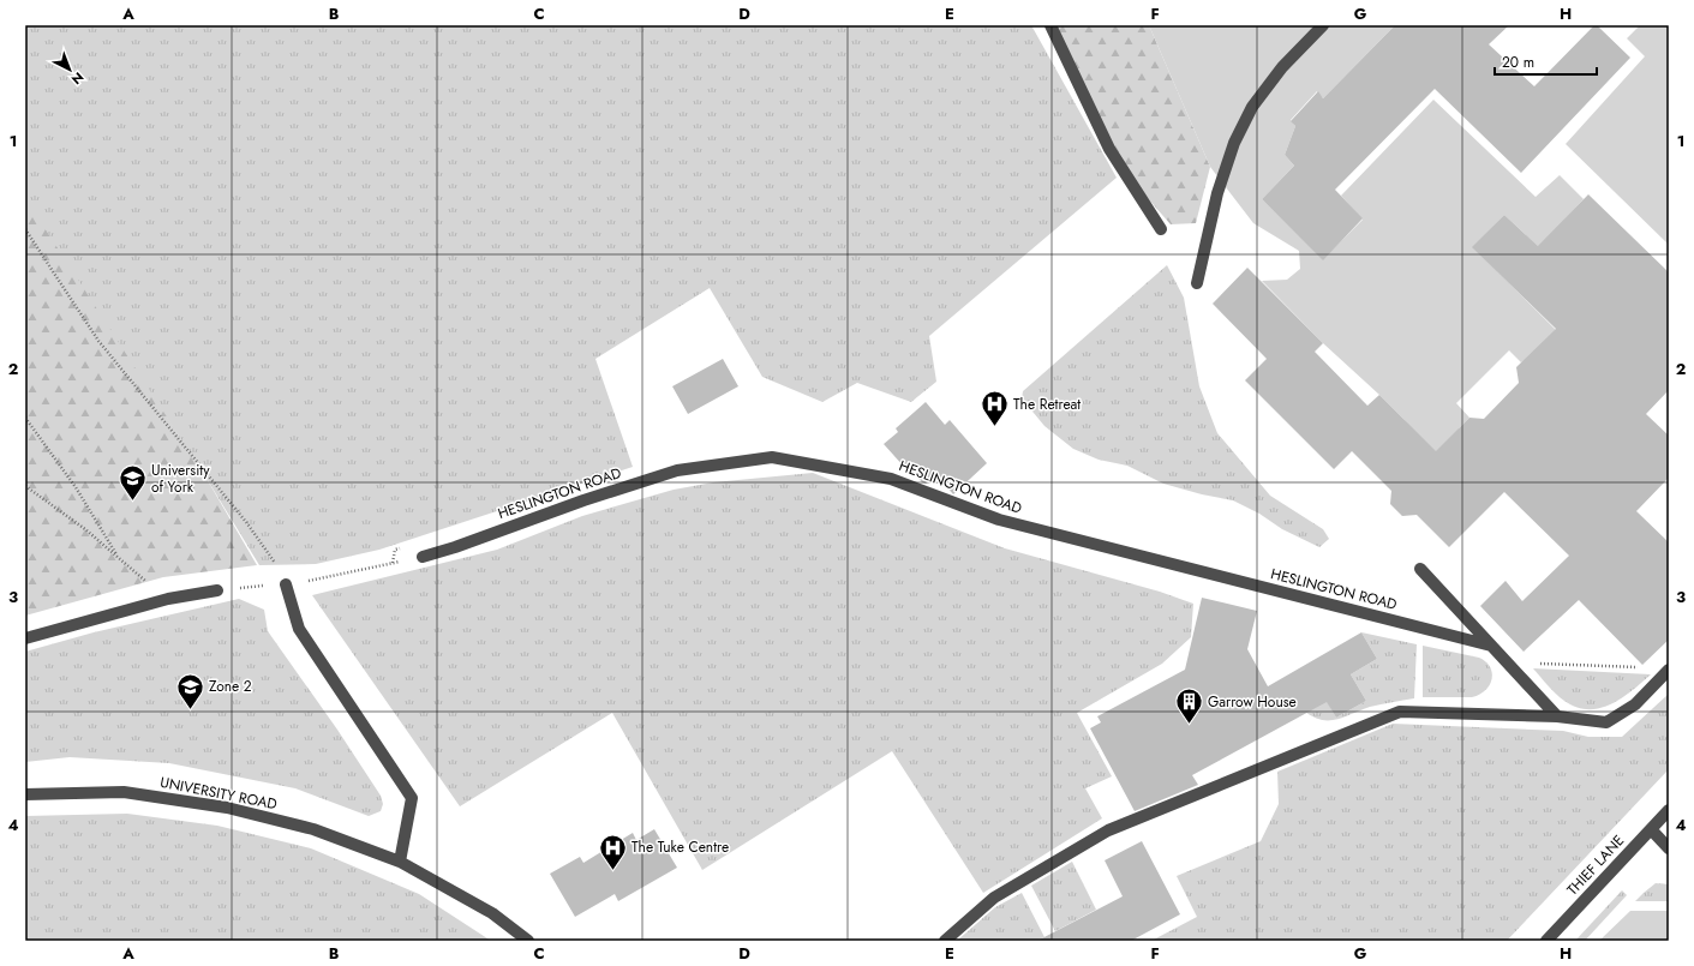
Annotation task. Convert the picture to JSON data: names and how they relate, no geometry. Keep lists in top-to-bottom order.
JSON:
{
  "streets": {
    "street": ["HESLINGTON ROAD", "UNIVERSITY ROAD", "THIEF LANE"]
  },
  "places": {
    "hospital": ["The Retreat", "The Tuke Centre"],
    "school or university": ["University of York", "Zone 2"],
    "building": ["Garrow House"]
  },
  "scale_bar": "20 m",
  "north": "bottom right",
  "grid": {
    "columns": [
      "A",
      "B",
      "C",
      "D",
      "E",
      "F",
      "G",
      "H"
    ],
    "rows": [
      "1",
      "2",
      "3",
      "4"
    ]
  }
}
